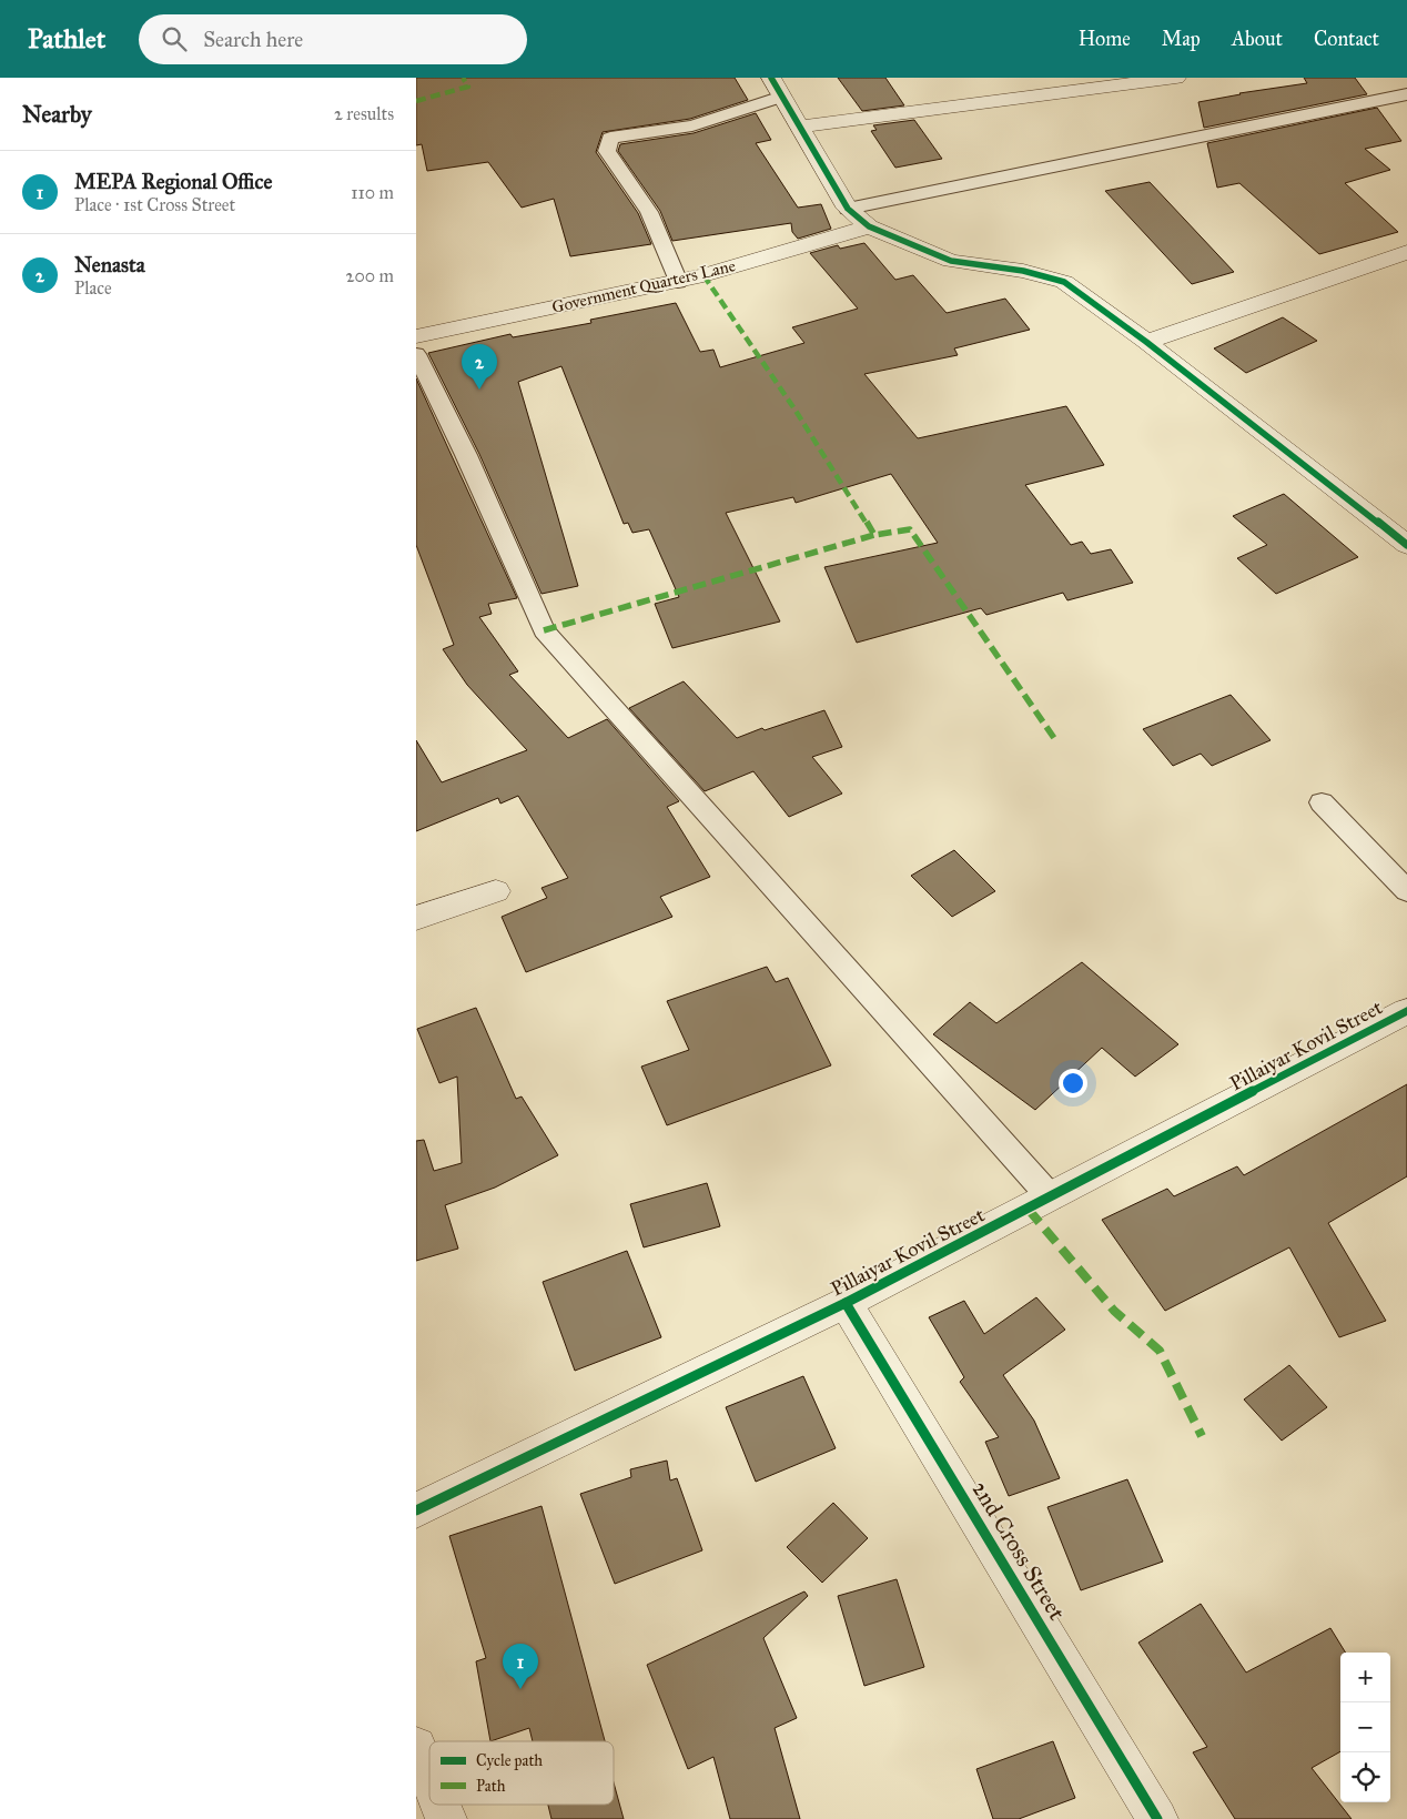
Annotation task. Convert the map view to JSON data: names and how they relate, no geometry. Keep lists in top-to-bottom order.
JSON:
{
  "streets": {
    "street": ["Government Quarters Lane", "Pillaiyar Kovil Street", "2nd Cross Street"]
  },
  "crossings": [
    ["Pillaiyar Kovil Street", "2nd Cross Street"]
  ],
  "legend": ["Cycle path", "Path"],
  "page": {
    "header": "Pathlet",
    "search": "Search here",
    "nav": [
      "Home",
      "Map",
      "About",
      "Contact"
    ],
    "heading": ["Nearby", "2 results"],
    "list": [
      {
        "mark": "1",
        "name": "MEPA Regional Office",
        "note": "Place · 1st Cross Street",
        "value": "110 m"
      },
      {
        "mark": "2",
        "name": "Nenasta",
        "note": "Place",
        "value": "200 m"
      }
    ],
    "pins": ["2", "1"],
    "map_buttons": ["+", "−"]
  }
}
